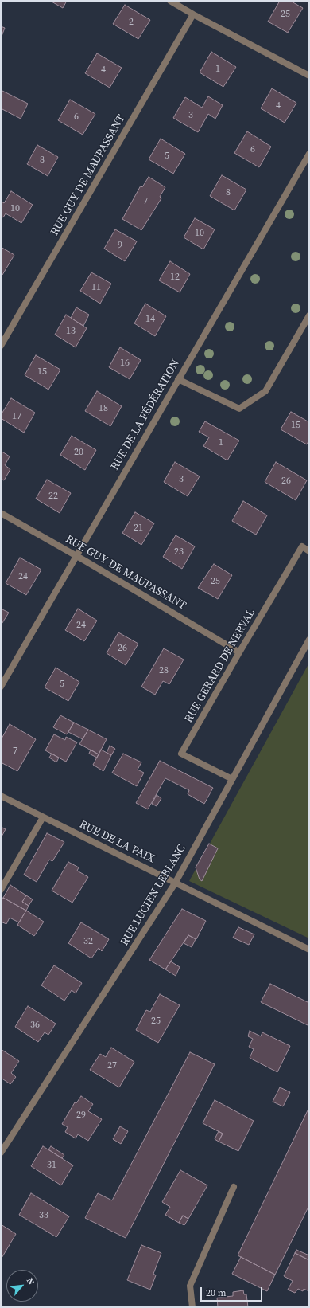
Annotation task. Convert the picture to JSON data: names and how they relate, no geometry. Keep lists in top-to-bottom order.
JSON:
{
  "streets": {
    "street": [
      "RUE GUY DE MAUPASSANT",
      "RUE DE LA FÉDÉRATION",
      "RUE GERARD DE NERVAL",
      "RUE DE LA PAIX",
      "RUE LUCIEN LEBLANC"
    ]
  },
  "crossings": [
    ["RUE GUY DE MAUPASSANT", "RUE DE LA FÉDÉRATION"],
    ["RUE GUY DE MAUPASSANT", "RUE GERARD DE NERVAL"],
    ["RUE GERARD DE NERVAL", "RUE LUCIEN LEBLANC"],
    ["RUE DE LA PAIX", "RUE LUCIEN LEBLANC"]
  ],
  "house_numbers": [
    "25",
    "2",
    "1",
    "4",
    "4",
    "3",
    "6",
    "6",
    "5",
    "8",
    "8",
    "7",
    "10",
    "10",
    "9",
    "12",
    "11",
    "14",
    "13",
    "16",
    "15",
    "18",
    "17",
    "15",
    "1",
    "20",
    "3",
    "26",
    "22",
    "21",
    "23",
    "24",
    "25",
    "24",
    "26",
    "28",
    "5",
    "7",
    "32",
    "25",
    "36",
    "27",
    "29",
    "31",
    "33"
  ],
  "scale_bar": "20 m",
  "north": "top right"
}
